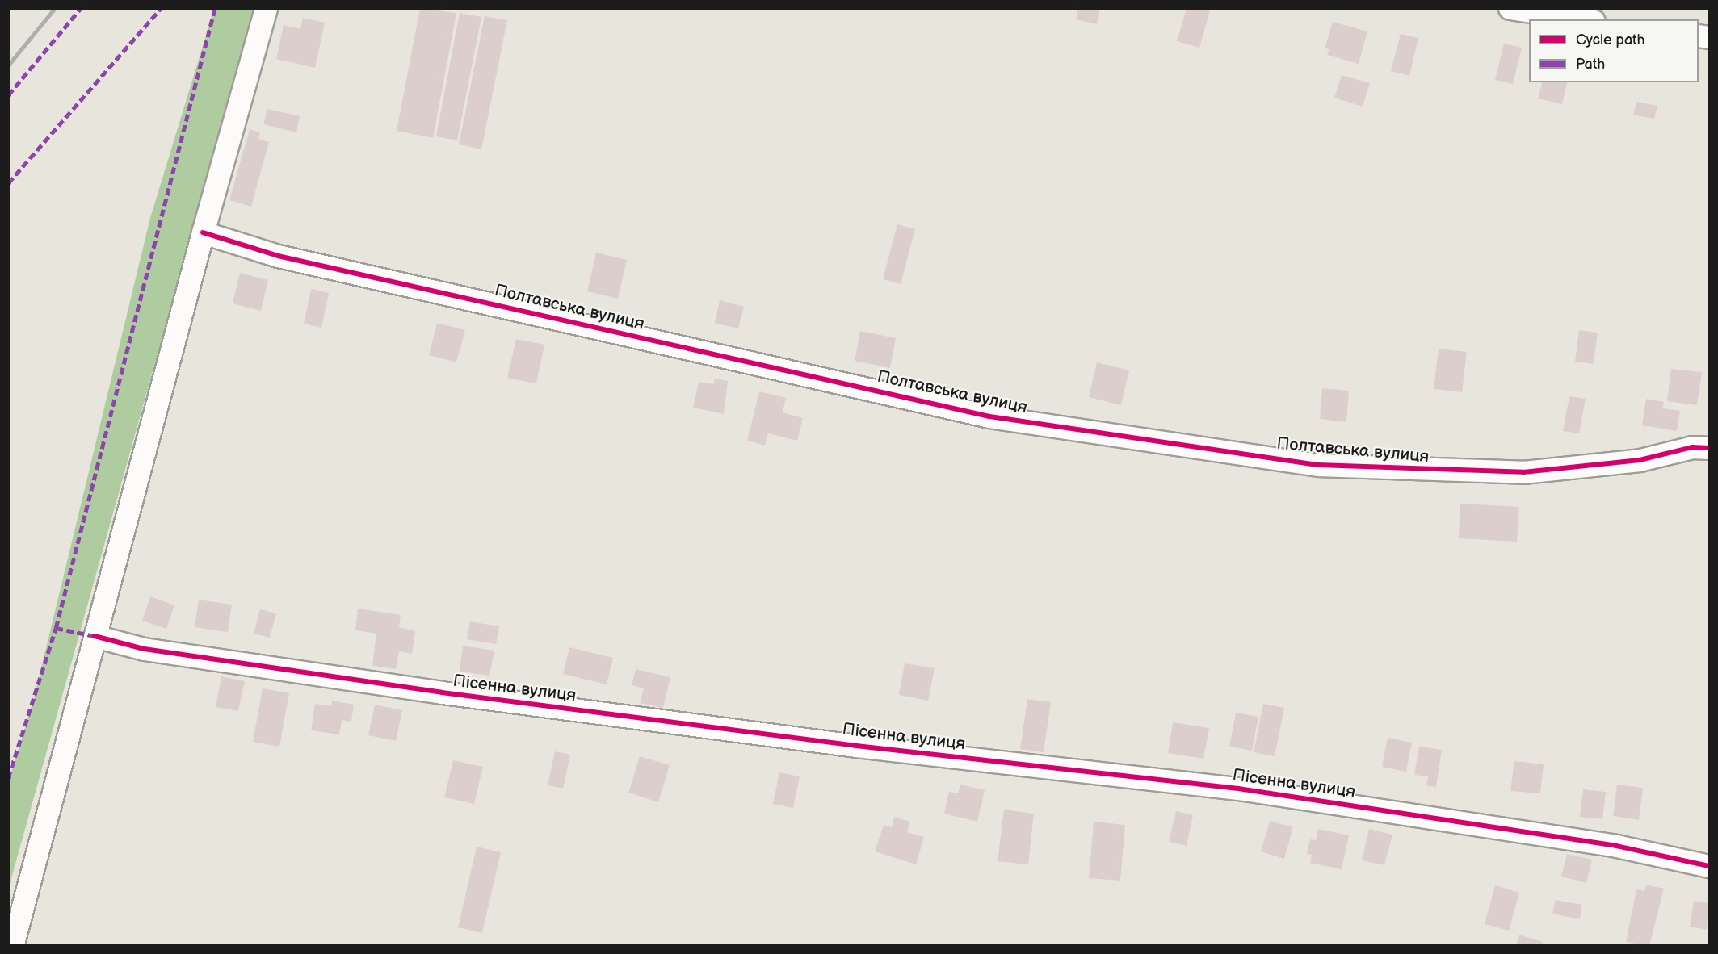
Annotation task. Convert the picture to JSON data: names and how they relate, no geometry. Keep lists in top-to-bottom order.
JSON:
{
  "streets": {
    "street": ["Полтавська вулиця", "Пісенна вулиця"]
  },
  "legend": ["Cycle path", "Path"]
}
